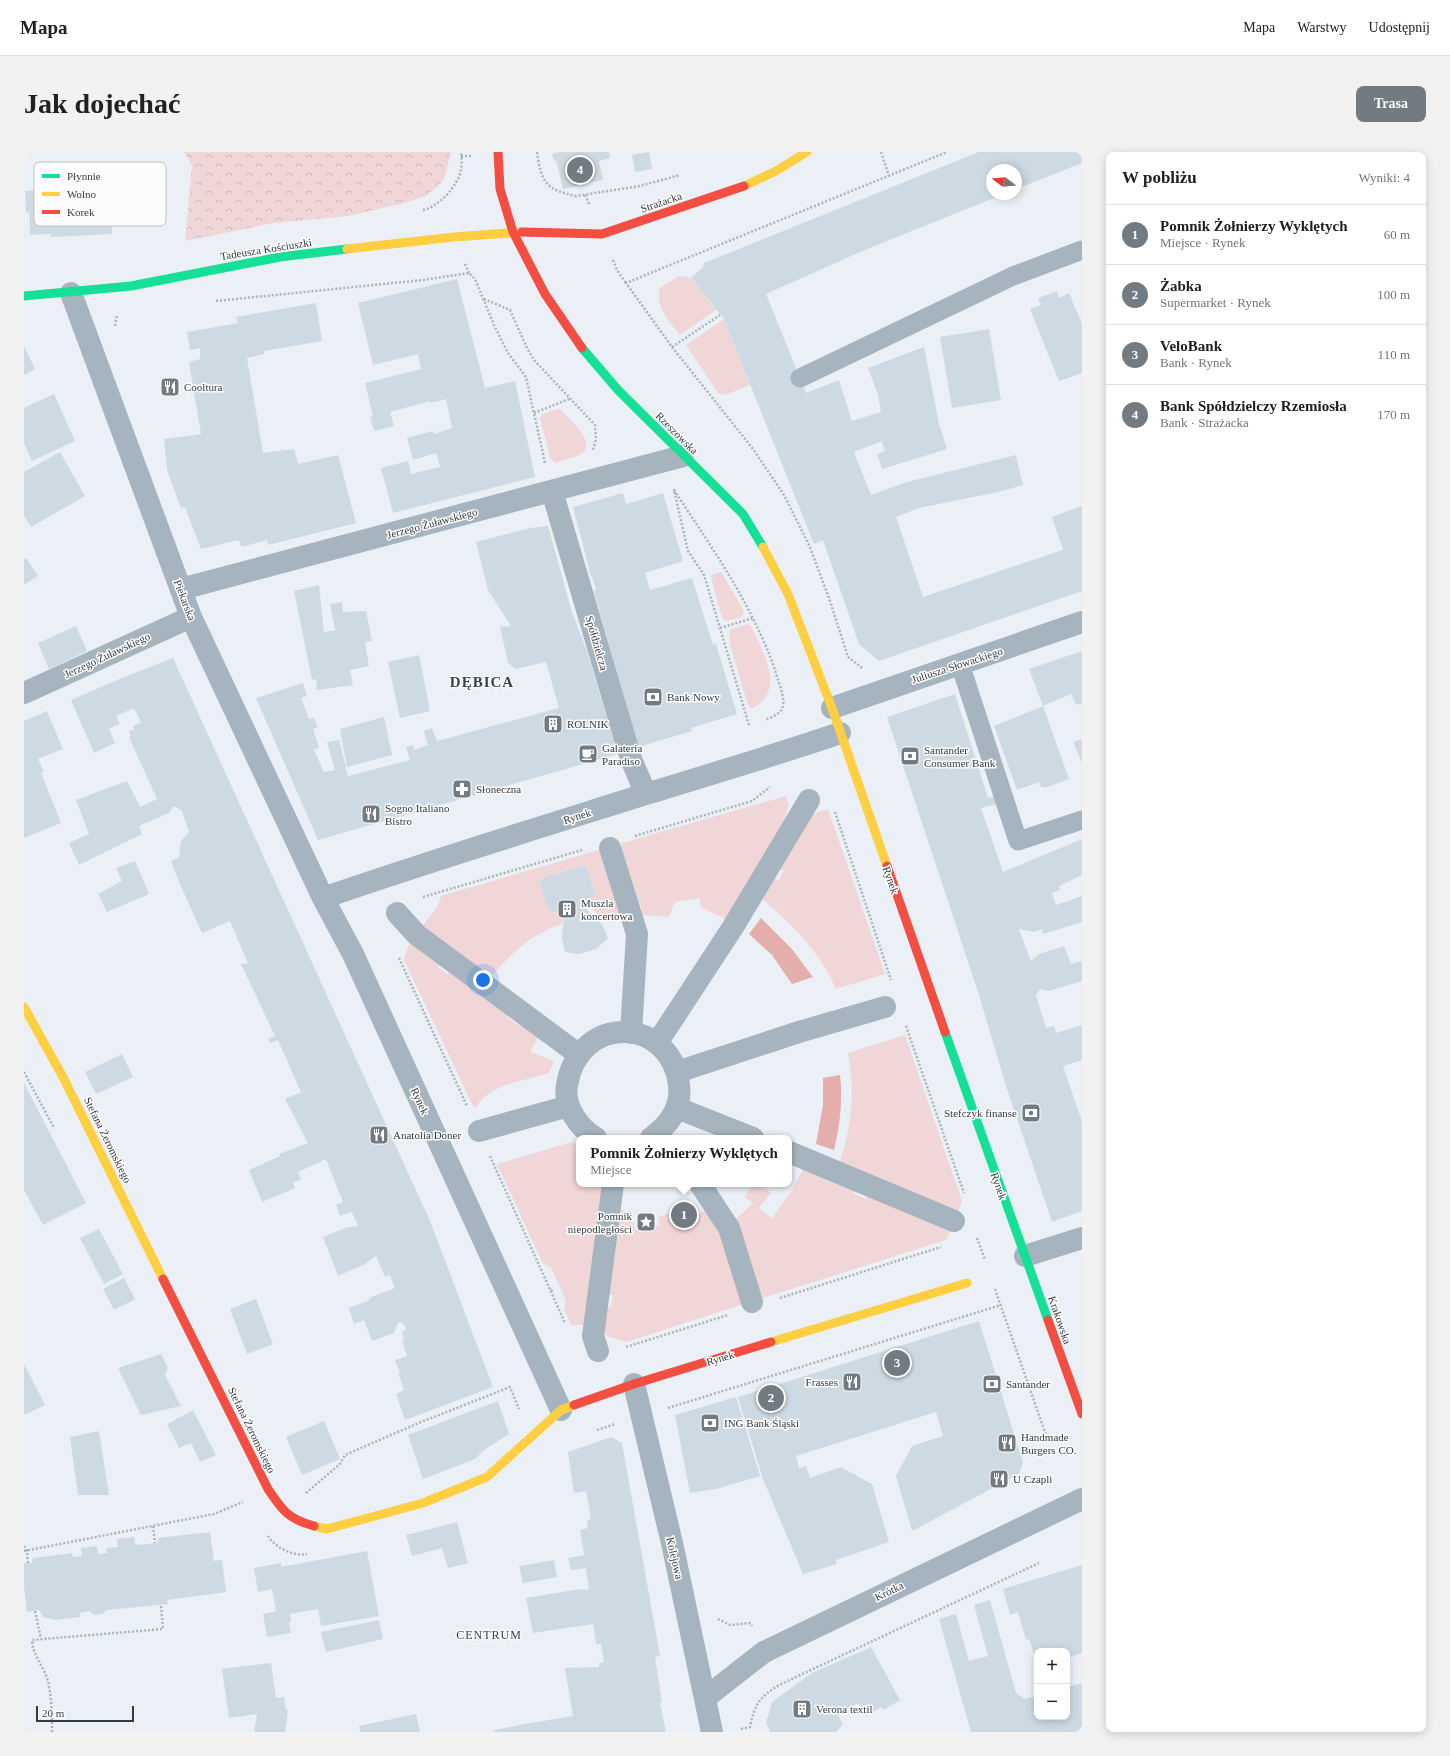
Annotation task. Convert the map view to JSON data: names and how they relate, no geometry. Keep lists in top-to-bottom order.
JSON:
{
  "streets": {
    "street": [
      "Strażacka",
      "Tadeusza Kościuszki",
      "Rzeszowska",
      "Jerzego Żuławskiego",
      "Piekarska",
      "Spółdzielcza",
      "Juliusza Słowackiego",
      "Rynek",
      "Stefana Żeromskiego",
      "Krakowska",
      "Kolejowa",
      "Krótka"
    ]
  },
  "crossings": [
    ["Strażacka", "Tadeusza Kościuszki"],
    ["Strażacka", "Rzeszowska"],
    ["Tadeusza Kościuszki", "Rzeszowska"],
    ["Tadeusza Kościuszki", "Piekarska"],
    ["Rzeszowska", "Jerzego Żuławskiego"],
    ["Rzeszowska", "Juliusza Słowackiego"],
    ["Rzeszowska", "Rynek"],
    ["Jerzego Żuławskiego", "Piekarska"],
    ["Jerzego Żuławskiego", "Spółdzielcza"],
    ["Piekarska", "Rynek"],
    ["Spółdzielcza", "Rynek"],
    ["Rynek", "Stefana Żeromskiego"],
    ["Rynek", "Krakowska"],
    ["Rynek", "Kolejowa"],
    ["Stefana Żeromskiego", "Kolejowa"],
    ["Kolejowa", "Krótka"]
  ],
  "districts": ["DĘBICA", "CENTRUM"],
  "places": {
    "restaurant": [
      "Cooltura",
      "Sogno Italiano Bistro",
      "Anatolia Doner",
      "Frasses",
      "Handmade Burgers CO.",
      "U Czapli"
    ],
    "bank": [
      "Bank Nowy",
      "Santander Consumer Bank",
      "Stefczyk finanse",
      "Santander",
      "ING Bank Śląski"
    ],
    "building": ["ROLNIK", "Muszla koncertowa", "Verona textil"],
    "cafe": ["Galateria Paradiso"],
    "pharmacy": ["Słoneczna"],
    "place": ["Pomnik niepodległości"]
  },
  "legend": ["Płynnie", "Wolno", "Korek"],
  "scale_bar": "20 m",
  "north": "left",
  "page": {
    "header": "Mapa",
    "nav": ["Mapa", "Warstwy", "Udostępnij"],
    "buttons": "Trasa",
    "title": "Jak dojechać",
    "heading": ["W pobliżu", "Wyniki: 4"],
    "pins": [
      "4",
      "1",
      "3",
      "2"
    ],
    "list": [
      {
        "mark": "1",
        "name": "Pomnik Żołnierzy Wyklętych",
        "note": "Miejsce · Rynek",
        "value": "60 m"
      },
      {
        "mark": "2",
        "name": "Żabka",
        "note": "Supermarket · Rynek",
        "value": "100 m"
      },
      {
        "mark": "3",
        "name": "VeloBank",
        "note": "Bank · Rynek",
        "value": "110 m"
      },
      {
        "mark": "4",
        "name": "Bank Spółdzielczy Rzemiosła",
        "note": "Bank · Strażacka",
        "value": "170 m"
      }
    ],
    "popup": ["Pomnik Żołnierzy Wyklętych", "Miejsce"],
    "map_buttons": ["+", "−"],
    "scale": "20 m"
  }
}
